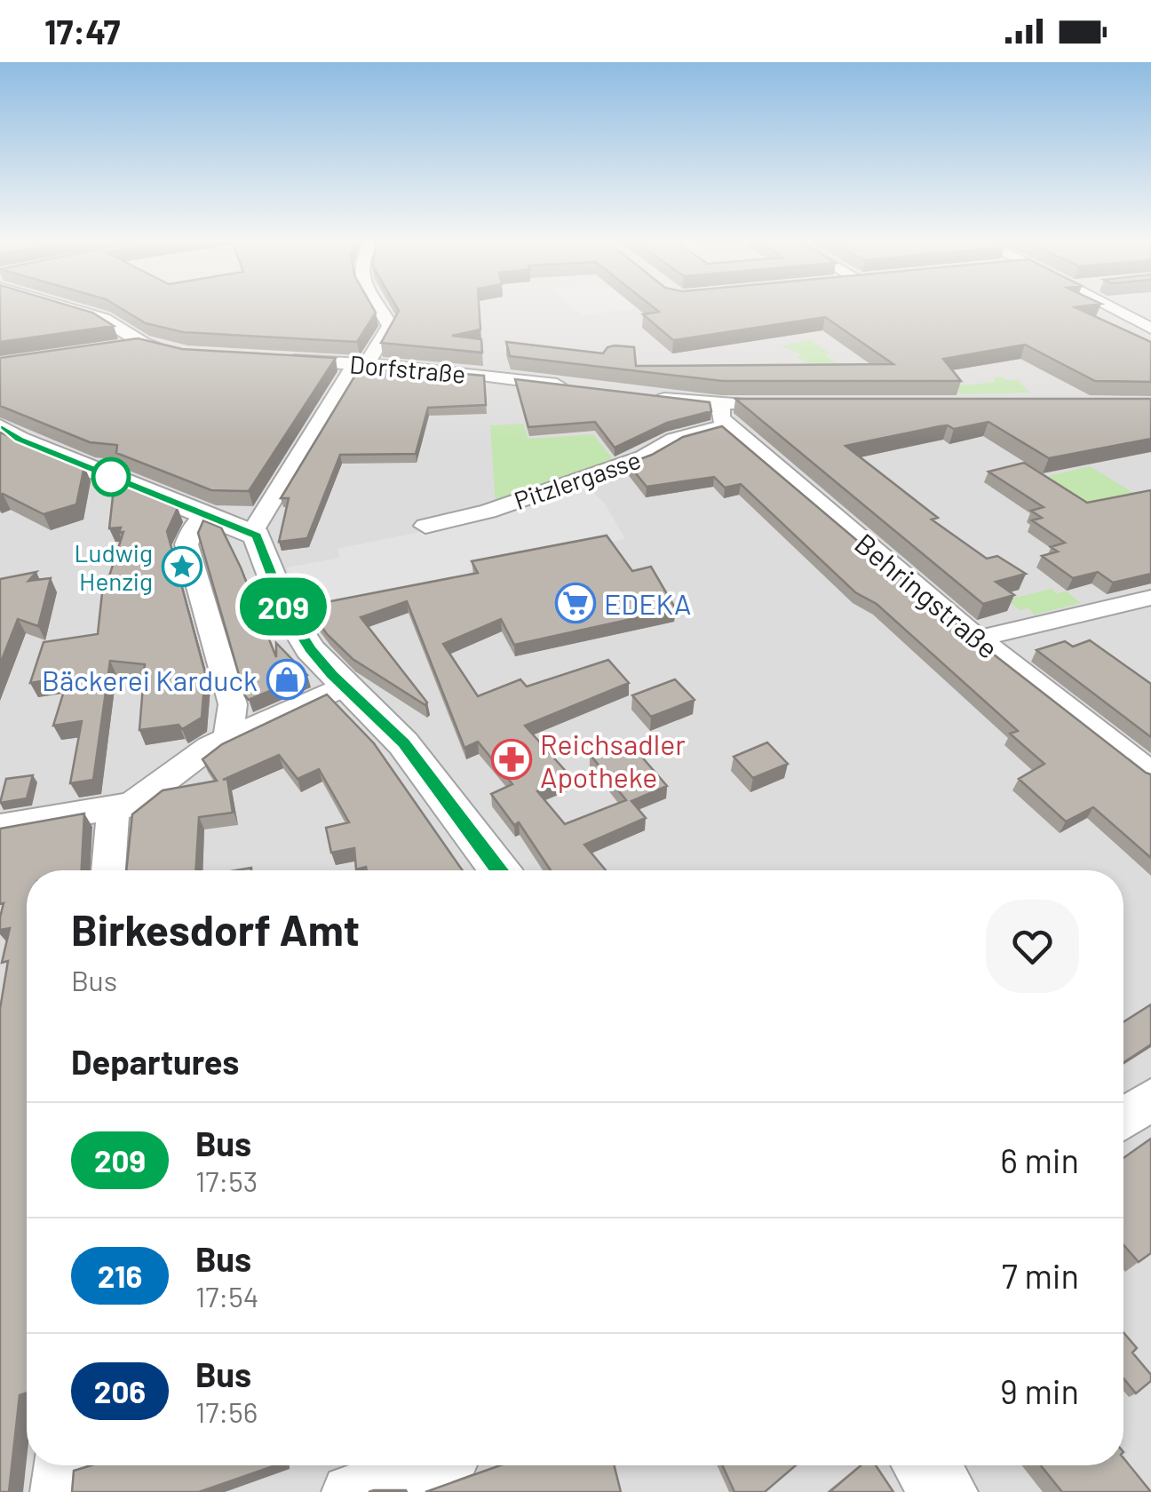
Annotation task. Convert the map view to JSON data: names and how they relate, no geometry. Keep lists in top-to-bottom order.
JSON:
{
  "streets": {
    "street": ["Dorfstraße", "Pitzlergasse", "Behringstraße"]
  },
  "crossings": [
    ["Pitzlergasse", "Behringstraße"]
  ],
  "places": {
    "place": ["Ludwig Henzig"],
    "supermarket": ["EDEKA"],
    "shop": ["Bäckerei Karduck"],
    "pharmacy": ["Reichsadler Apotheke"]
  },
  "lines": ["bus line 209"],
  "page": {
    "status": "17:47",
    "on_map": "209",
    "heading": [
      ["Birkesdorf Amt", "Bus"],
      "Departures"
    ],
    "list": [
      {
        "mark": "209",
        "name": "Bus",
        "note": "17:53",
        "value": "6 min"
      },
      {
        "mark": "216",
        "name": "Bus",
        "note": "17:54",
        "value": "7 min"
      },
      {
        "mark": "206",
        "name": "Bus",
        "note": "17:56",
        "value": "9 min"
      }
    ]
  }
}
